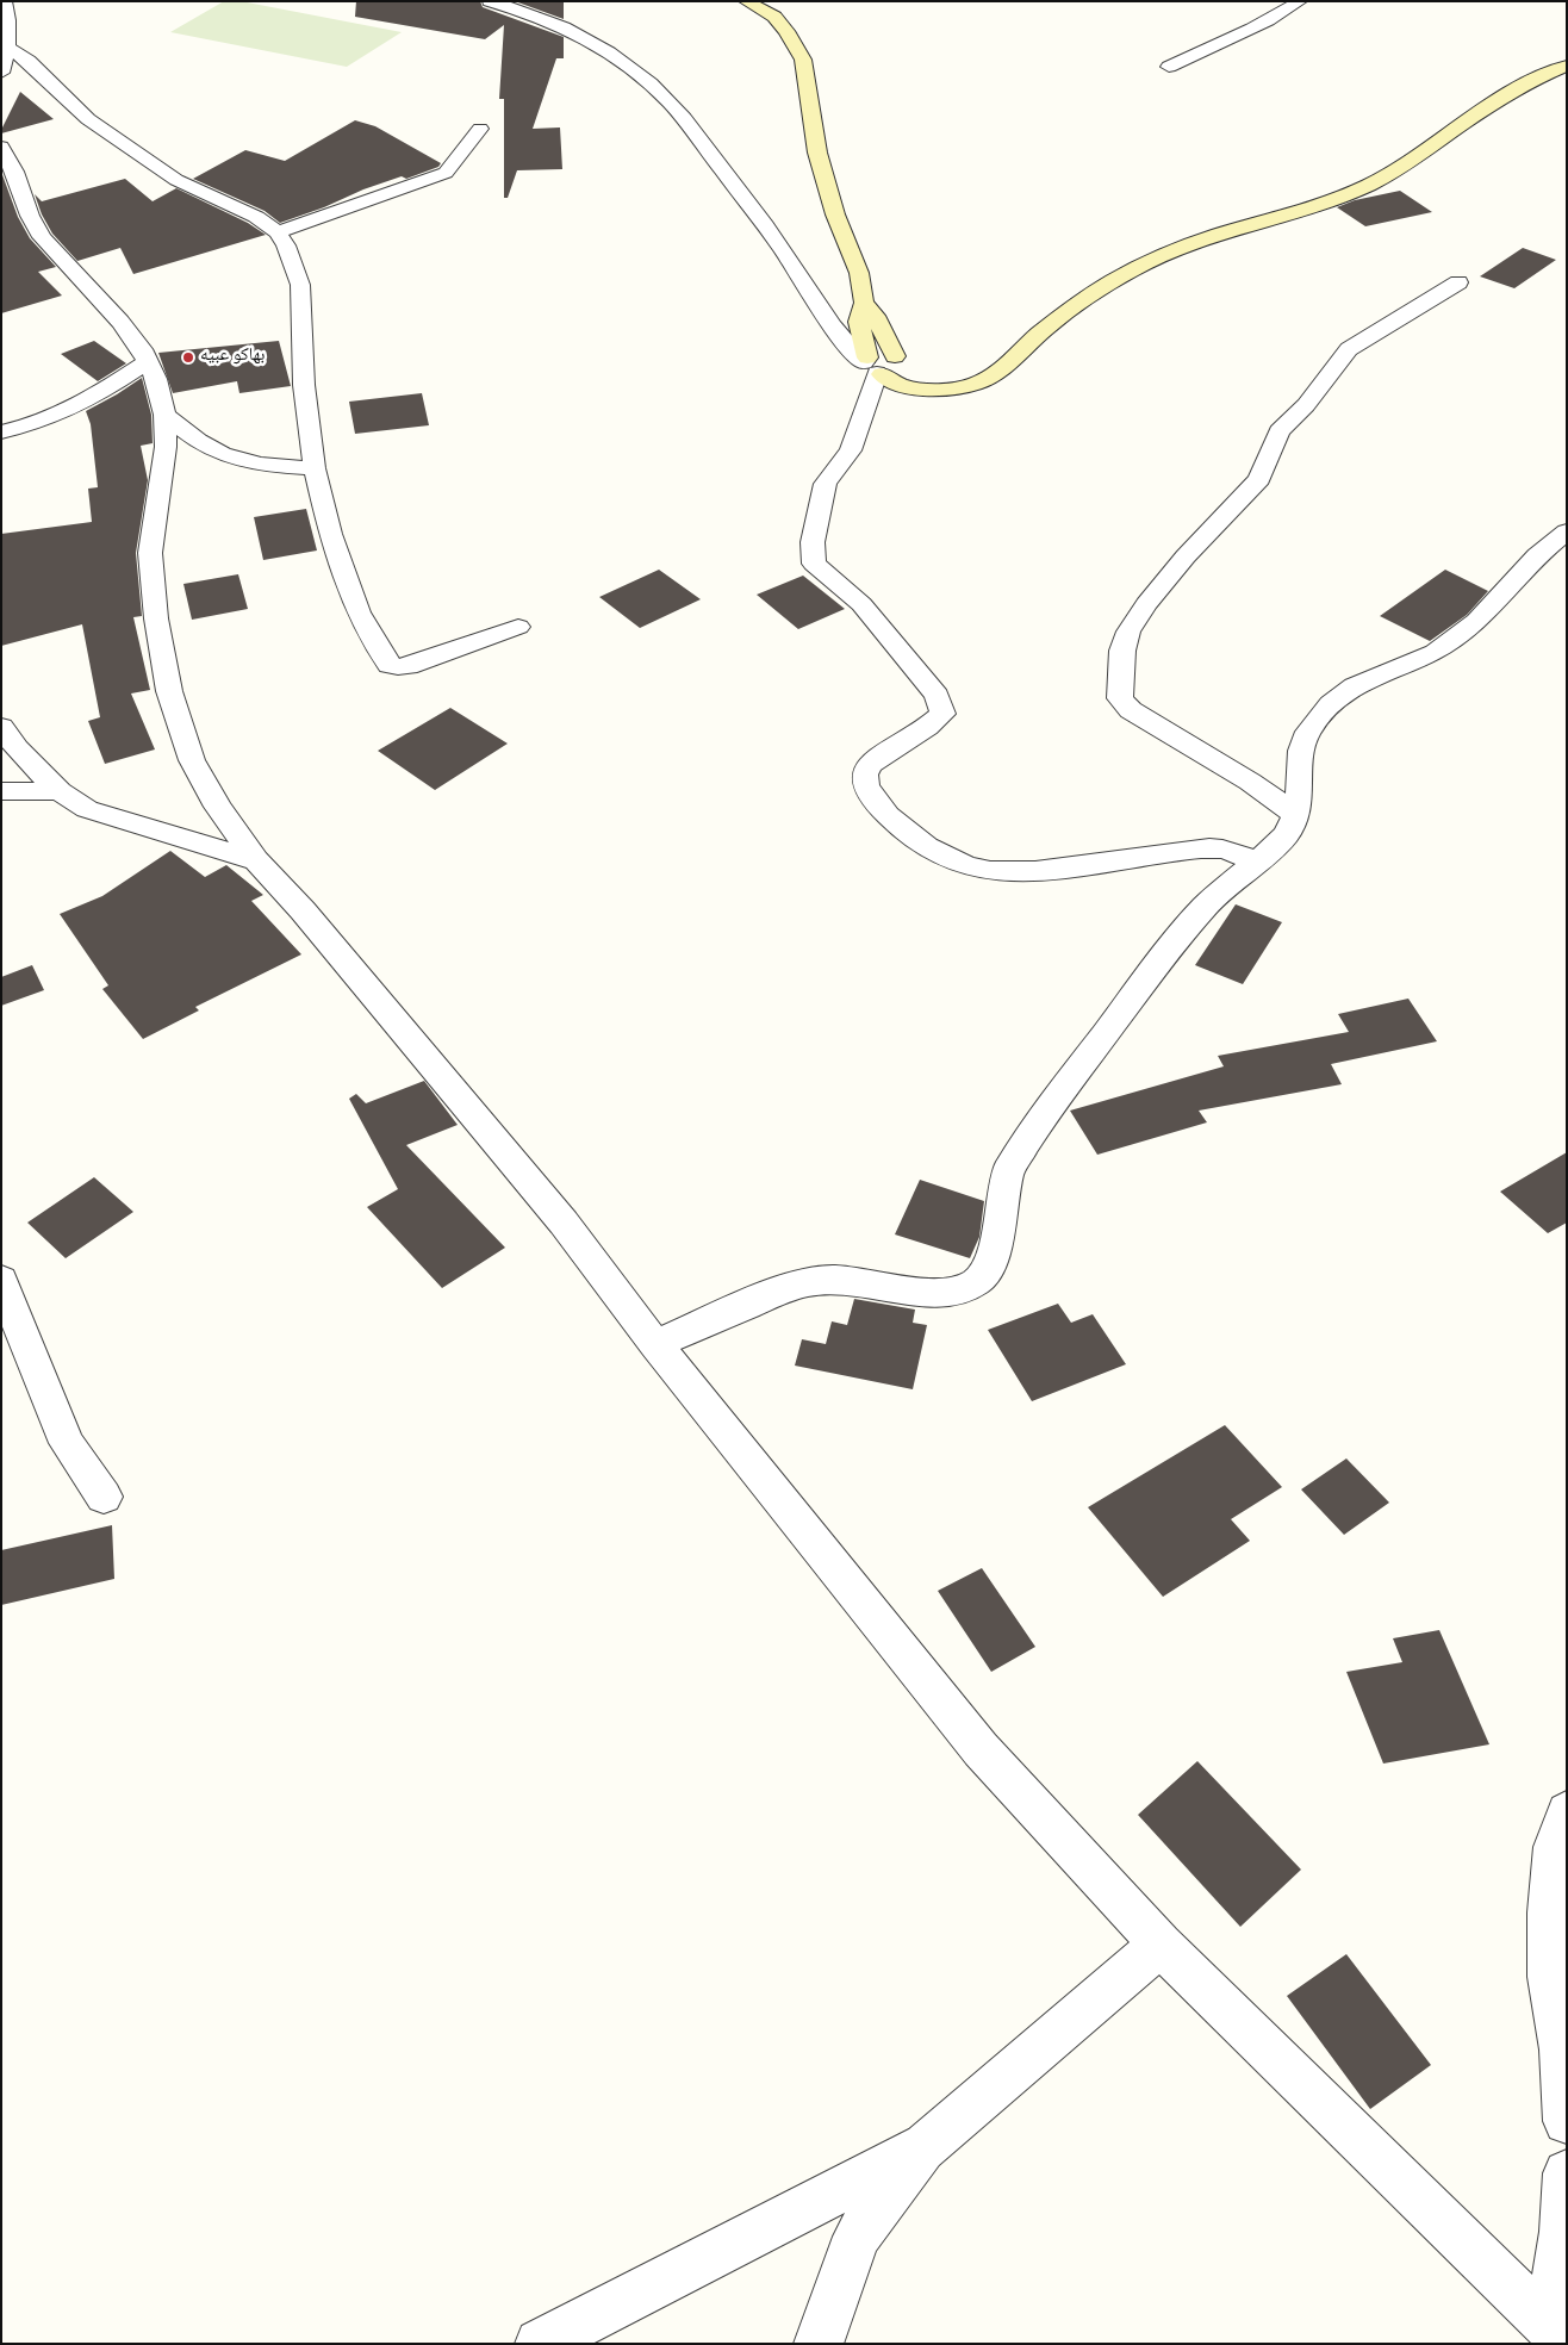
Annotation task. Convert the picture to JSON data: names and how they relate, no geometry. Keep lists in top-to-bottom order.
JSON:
{
  "places": ["بهاكو عبيه"]
}
